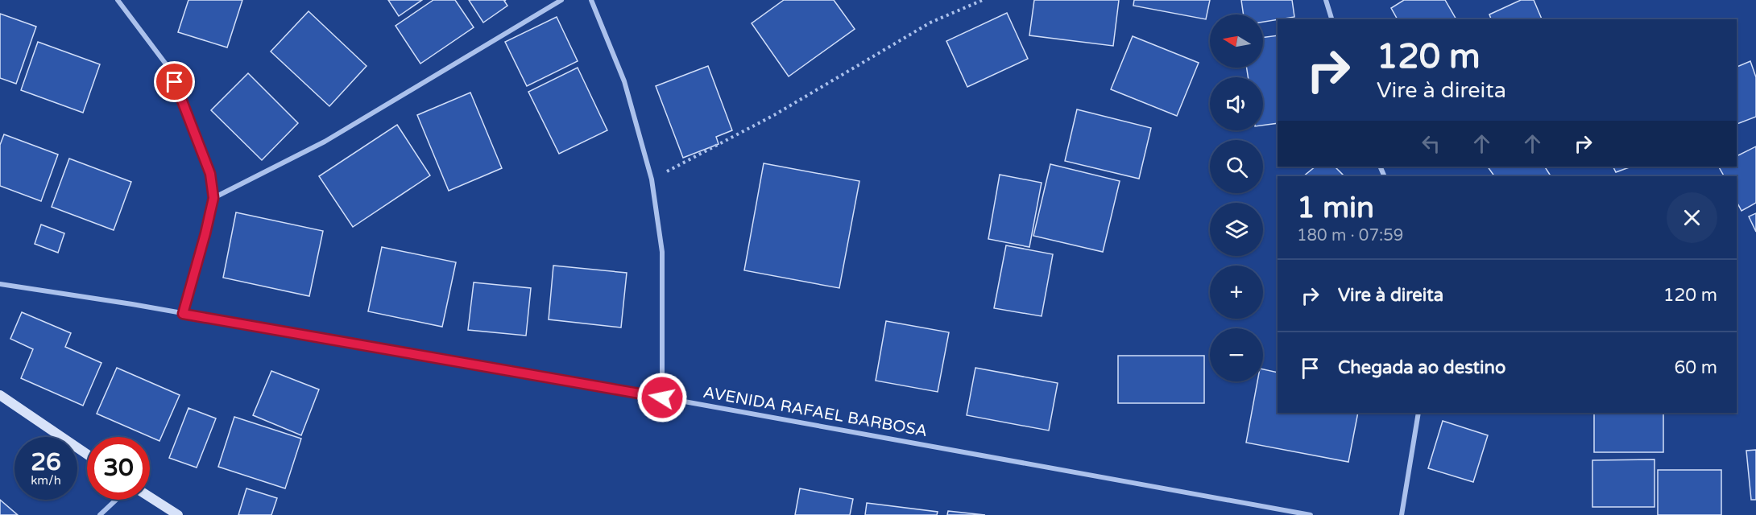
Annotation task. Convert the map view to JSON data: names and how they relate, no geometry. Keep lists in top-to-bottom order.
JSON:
{
  "streets": {
    "street": ["AVENIDA RAFAEL BARBOSA"]
  },
  "north": "left",
  "page": {
    "map_buttons": ["+", "−"],
    "turn": ["120 m", "Vire à direita"],
    "heading": ["1 min", "180 m · 07:59"],
    "list": [
      {
        "name": "Vire à direita",
        "value": "120 m"
      },
      {
        "name": "Chegada ao destino",
        "value": "60 m"
      }
    ],
    "speed": "26 km/h",
    "limit": "30"
  }
}
